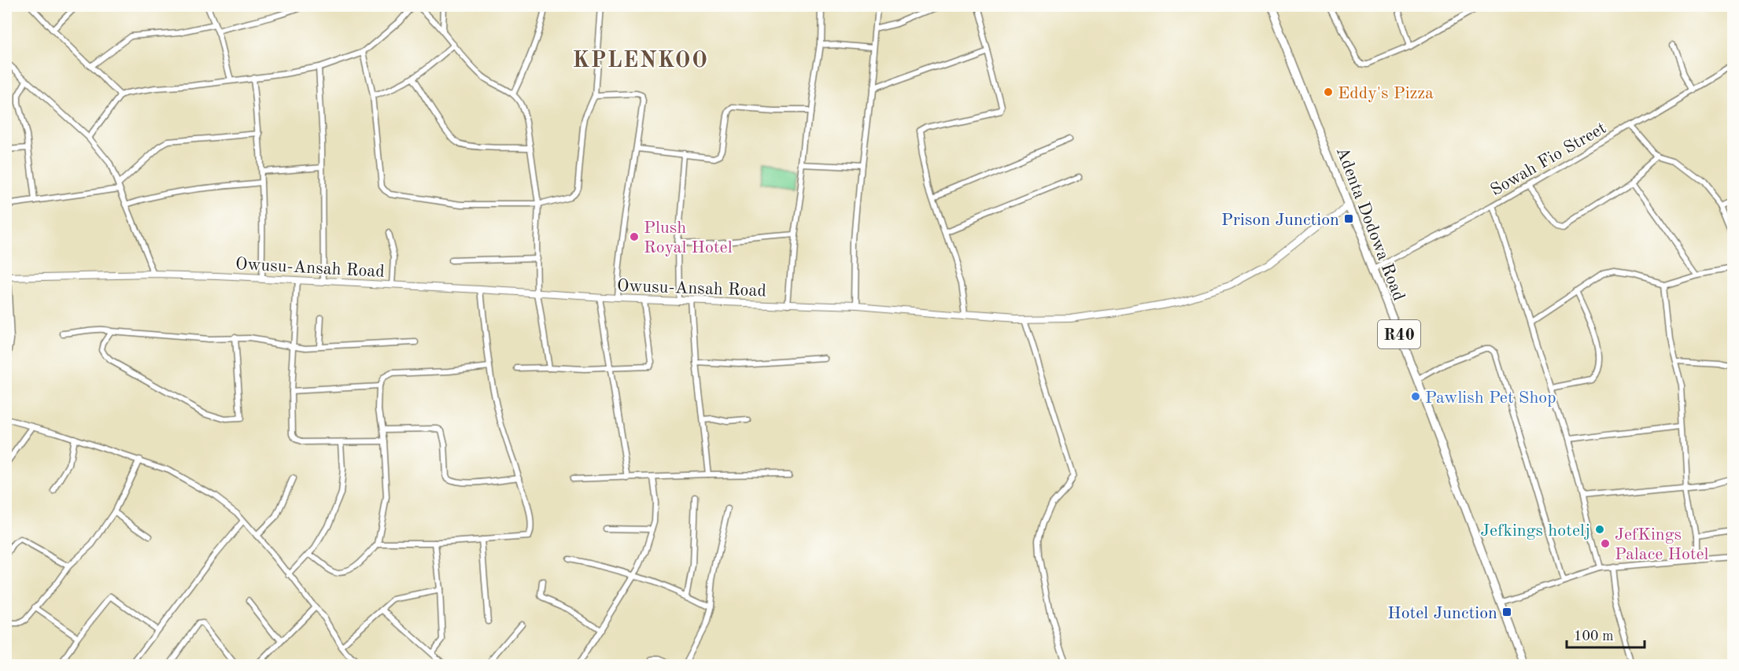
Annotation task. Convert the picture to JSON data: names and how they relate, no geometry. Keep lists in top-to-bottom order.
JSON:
{
  "streets": {
    "main road": ["Adenta Dodowa Road", "R40"],
    "street": ["Sowah Fio Street", "Owusu-Ansah Road"]
  },
  "crossings": [
    ["Sowah Fio Street", "Adenta Dodowa Road"],
    ["Adenta Dodowa Road", "Owusu-Ansah Road"]
  ],
  "districts": ["KPLENKOO"],
  "places": {
    "other": [
      "Eddy's Pizza",
      "Plush Royal Hotel",
      "Pawlish Pet Shop",
      "Jefkings hotelj",
      "JefKings Palace Hotel"
    ],
    "transit": ["Prison Junction", "Hotel Junction"]
  },
  "scale_bar": "100 m"
}
